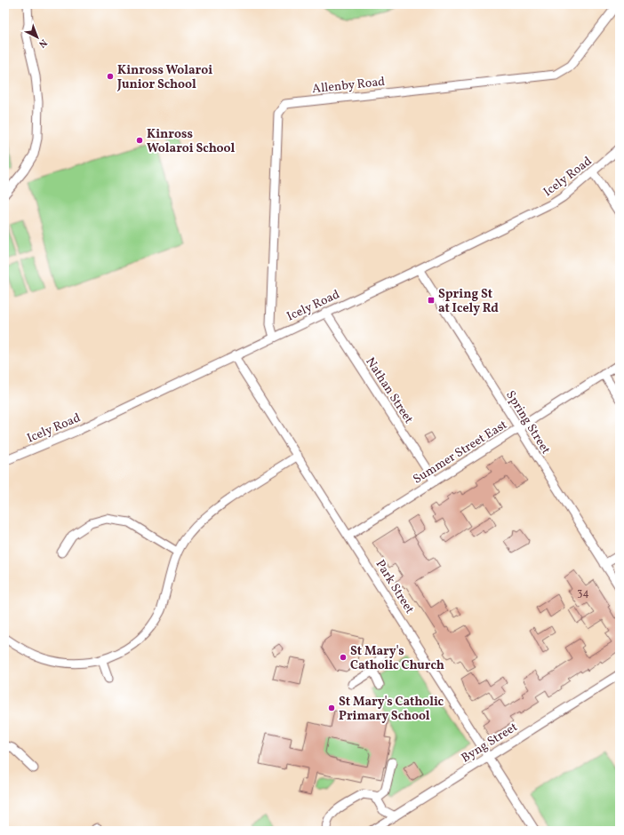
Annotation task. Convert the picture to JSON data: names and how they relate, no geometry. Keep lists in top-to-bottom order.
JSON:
{
  "streets": {
    "street": [
      "Allenby Road",
      "Icely Road",
      "Nathan Street",
      "Spring Street",
      "Summer Street East",
      "Park Street",
      "Byng Street"
    ]
  },
  "crossings": [
    ["Allenby Road", "Icely Road"],
    ["Icely Road", "Nathan Street"],
    ["Icely Road", "Spring Street"],
    ["Icely Road", "Park Street"],
    ["Nathan Street", "Summer Street East"],
    ["Spring Street", "Summer Street East"],
    ["Summer Street East", "Park Street"],
    ["Park Street", "Byng Street"]
  ],
  "places": {
    "other": [
      "Kinross Wolaroi Junior School",
      "Kinross Wolaroi School",
      "St Mary's Catholic Church",
      "St Mary's Catholic Primary School"
    ],
    "transit": ["Spring St at Icely Rd"]
  },
  "house_numbers": ["34"],
  "north": "bottom right"
}
